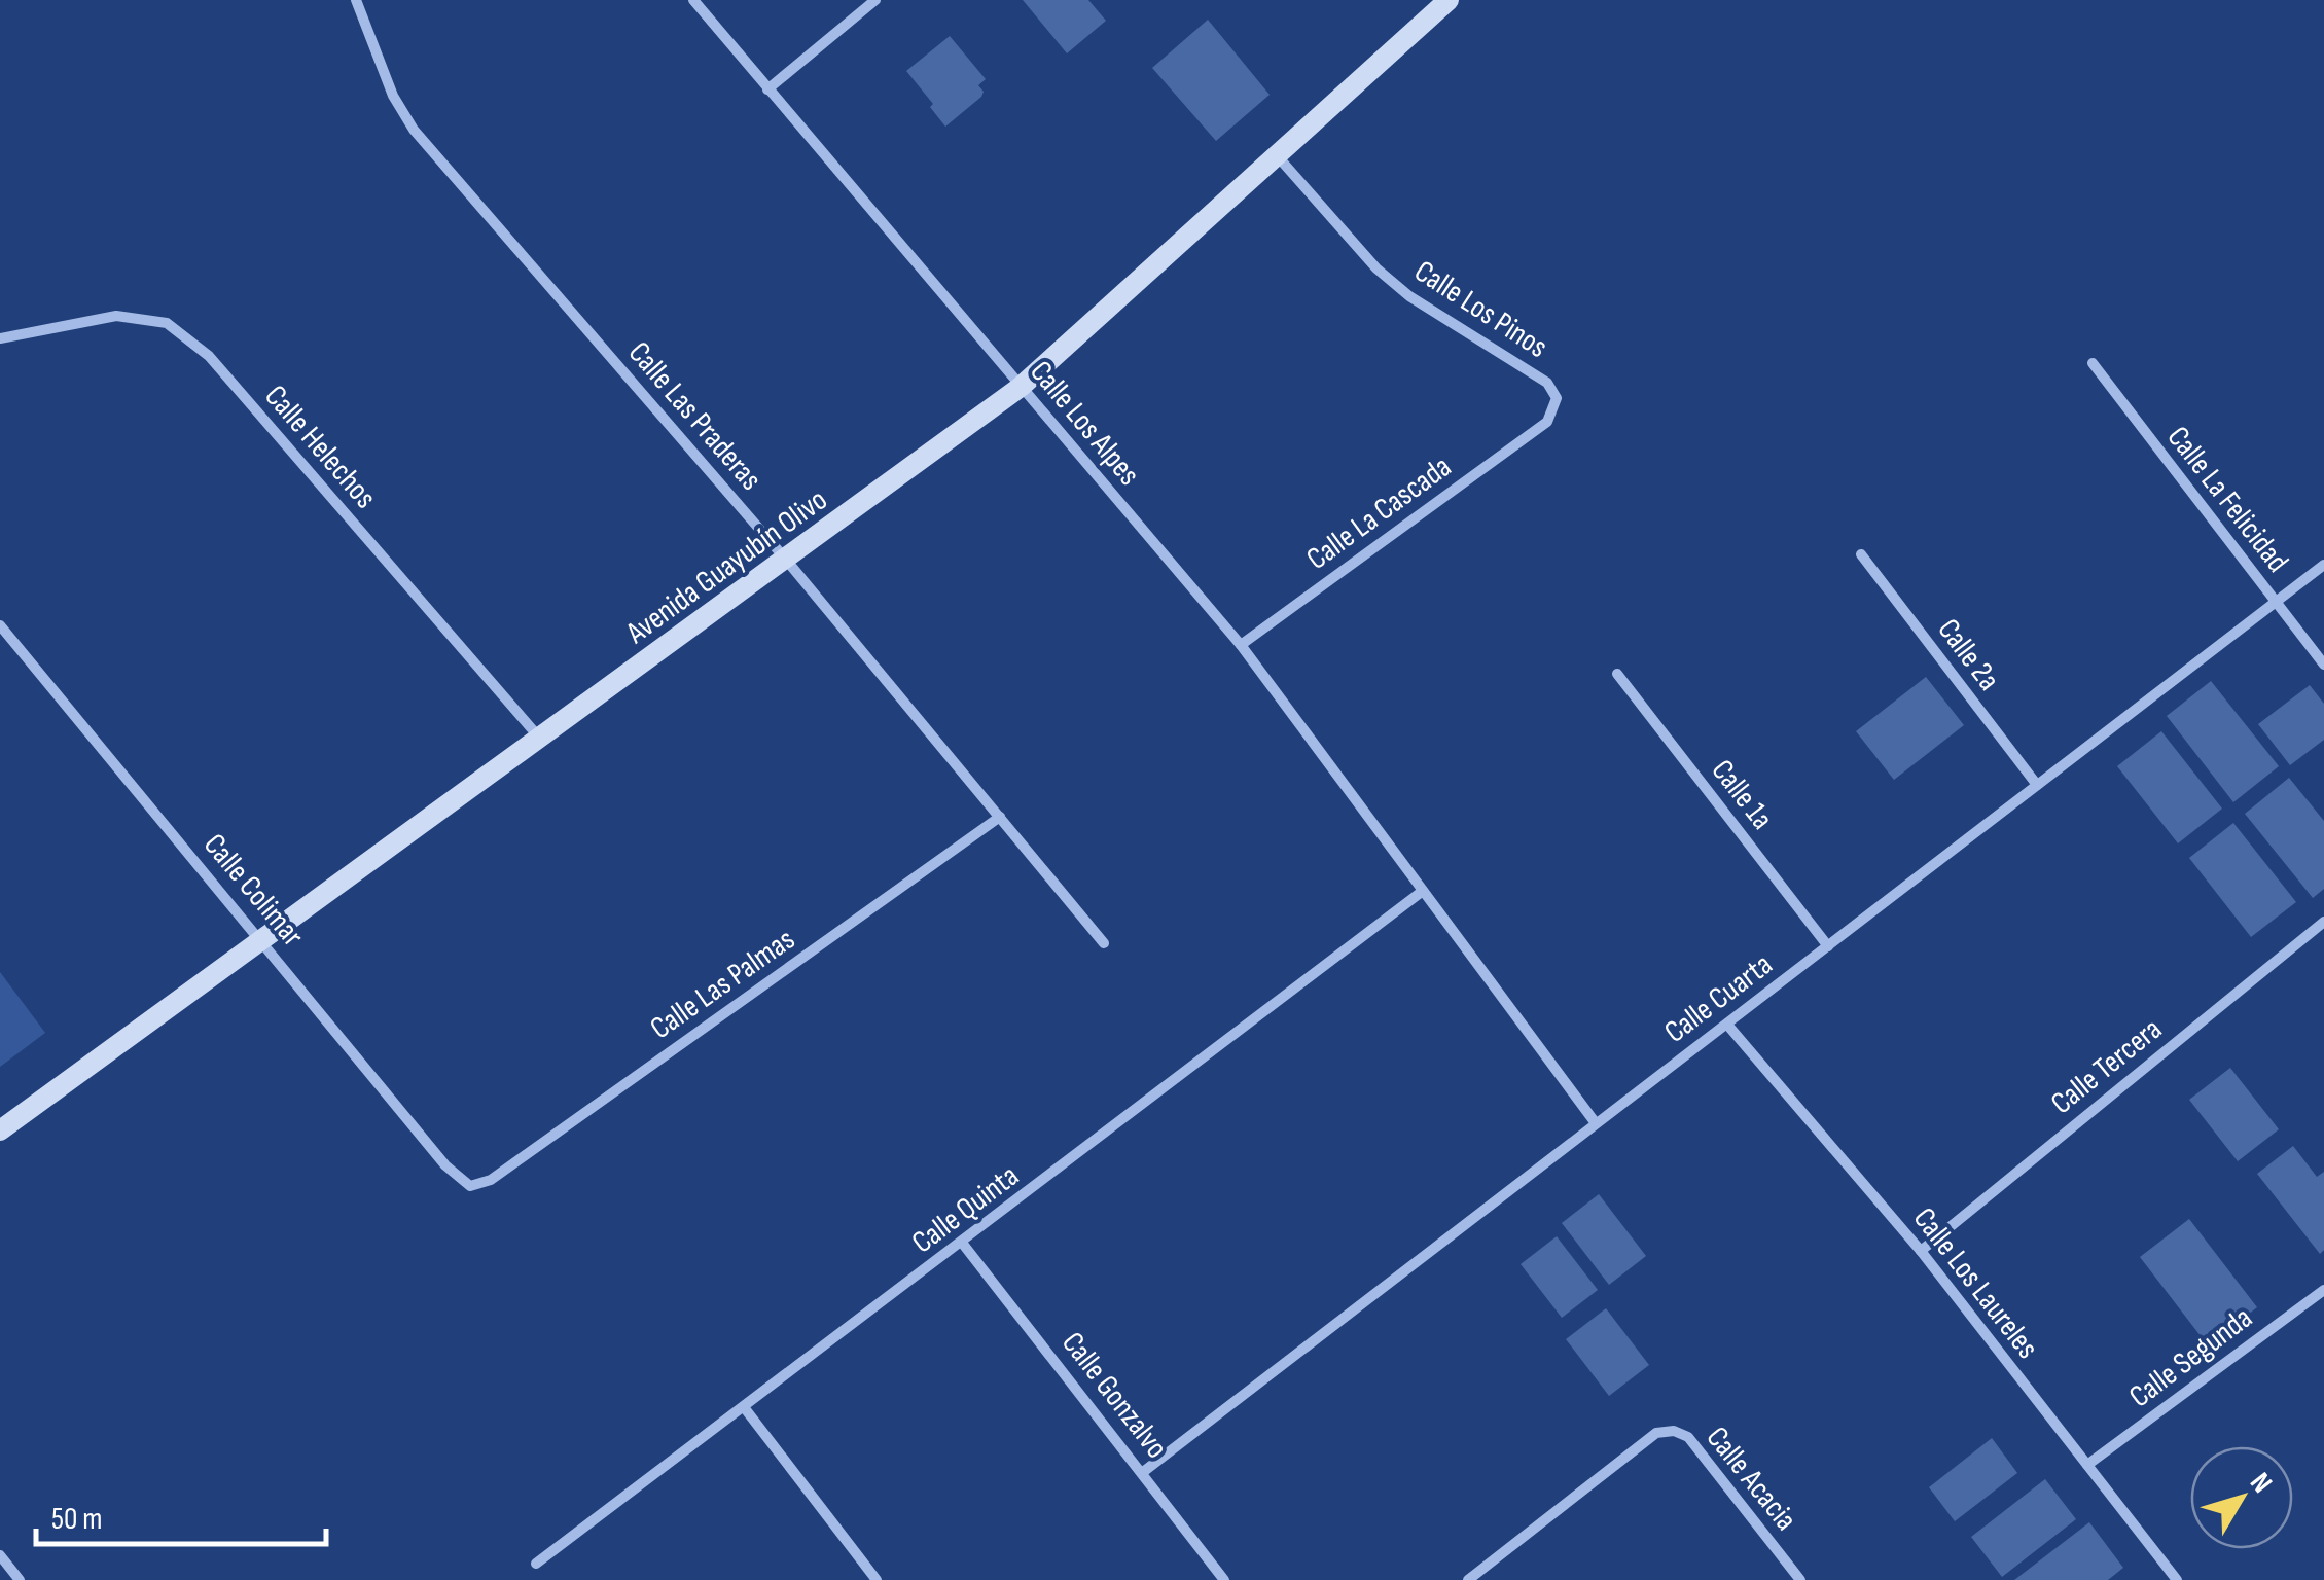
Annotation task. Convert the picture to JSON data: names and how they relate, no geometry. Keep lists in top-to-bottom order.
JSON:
{
  "streets": {
    "main road": ["Avenida Guayubín Olivo"],
    "street": [
      "Calle Los Pinos",
      "Calle Las Praderas",
      "Calle Los Alpes",
      "Calle Helechos",
      "Calle La Felicidad",
      "Calle La Cascada",
      "Calle 2a",
      "Calle 1a",
      "Calle Colimar",
      "Calle Las Palmas",
      "Calle Cuarta",
      "Calle Tercera",
      "Calle Quinta",
      "Calle Los Laureles",
      "Calle Segunda",
      "Calle Gonzalvo",
      "Calle Acacia"
    ]
  },
  "crossings": [
    ["Calle Los Pinos", "Calle La Cascada"],
    ["Calle Los Pinos", "Avenida Guayubín Olivo"],
    ["Calle Las Praderas", "Avenida Guayubín Olivo"],
    ["Calle Las Praderas", "Calle Las Palmas"],
    ["Calle Los Alpes", "Calle La Cascada"],
    ["Calle Los Alpes", "Avenida Guayubín Olivo"],
    ["Calle Los Alpes", "Calle Cuarta"],
    ["Calle Los Alpes", "Calle Quinta"],
    ["Calle Helechos", "Avenida Guayubín Olivo"],
    ["Calle La Felicidad", "Calle Cuarta"],
    ["Avenida Guayubín Olivo", "Calle Colimar"],
    ["Calle 2a", "Calle Cuarta"],
    ["Calle 1a", "Calle Cuarta"],
    ["Calle Colimar", "Calle Las Palmas"],
    ["Calle Cuarta", "Calle Los Laureles"],
    ["Calle Cuarta", "Calle Gonzalvo"],
    ["Calle Tercera", "Calle Los Laureles"],
    ["Calle Quinta", "Calle Gonzalvo"],
    ["Calle Los Laureles", "Calle Segunda"]
  ],
  "scale_bar": "50 m",
  "north": "top right"
}
